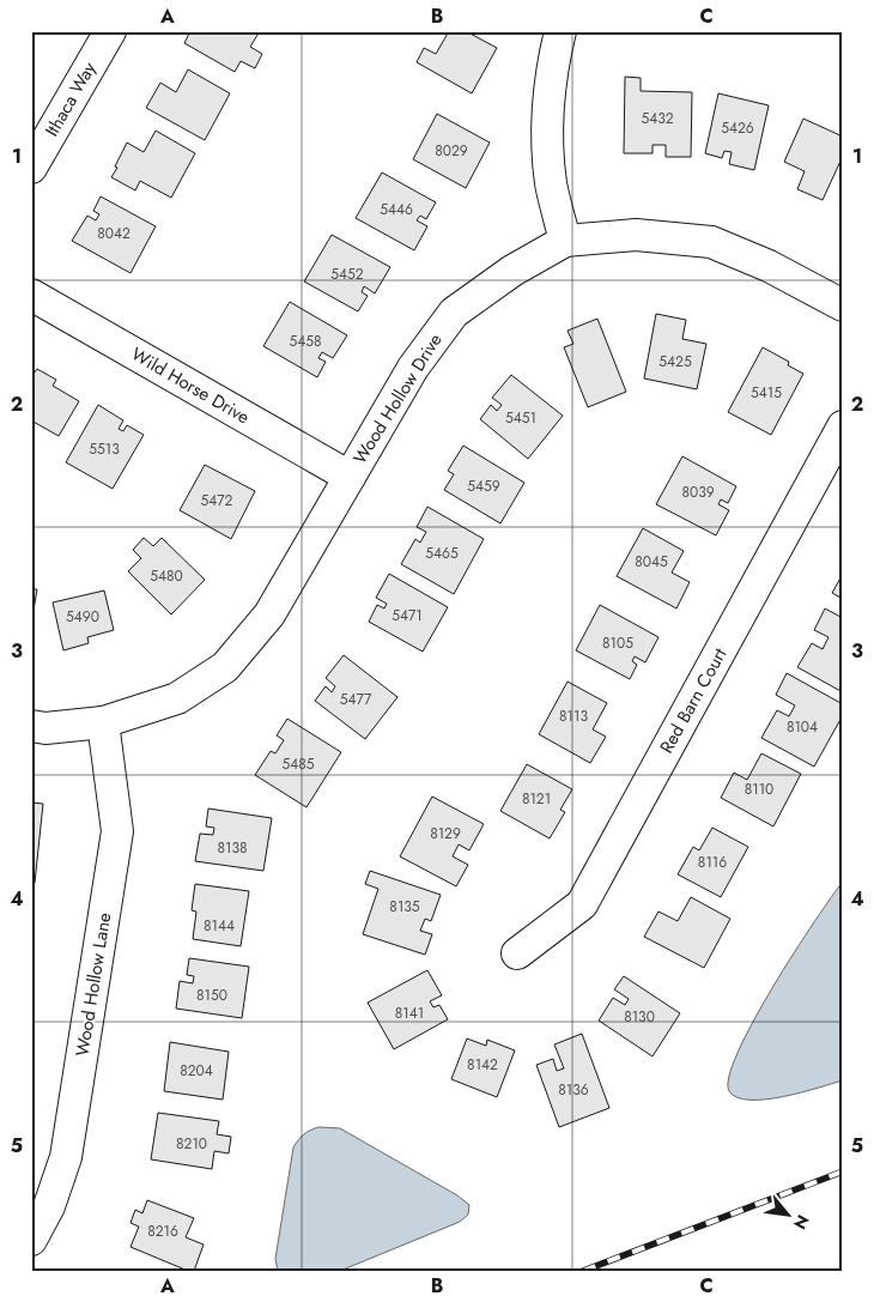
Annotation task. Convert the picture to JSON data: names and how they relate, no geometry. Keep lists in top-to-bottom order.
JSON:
{
  "streets": {
    "street": [
      "Ithaca Way",
      "Wild Horse Drive",
      "Wood Hollow Drive",
      "Red Barn Court",
      "Wood Hollow Lane"
    ]
  },
  "crossings": [
    ["Wild Horse Drive", "Wood Hollow Drive"],
    ["Wood Hollow Drive", "Wood Hollow Lane"]
  ],
  "house_numbers": [
    "5432",
    "5426",
    "8029",
    "5446",
    "8042",
    "5452",
    "5458",
    "5425",
    "5415",
    "5451",
    "5513",
    "5459",
    "8039",
    "5472",
    "5465",
    "8045",
    "5480",
    "5471",
    "5490",
    "8105",
    "5477",
    "8113",
    "8104",
    "5485",
    "8110",
    "8121",
    "8129",
    "8138",
    "8116",
    "8135",
    "8144",
    "8150",
    "8141",
    "8130",
    "8142",
    "8204",
    "8136",
    "8210",
    "8216"
  ],
  "north": "bottom right",
  "grid": {
    "columns": ["A", "B", "C"],
    "rows": [
      "1",
      "2",
      "3",
      "4",
      "5"
    ]
  }
}
